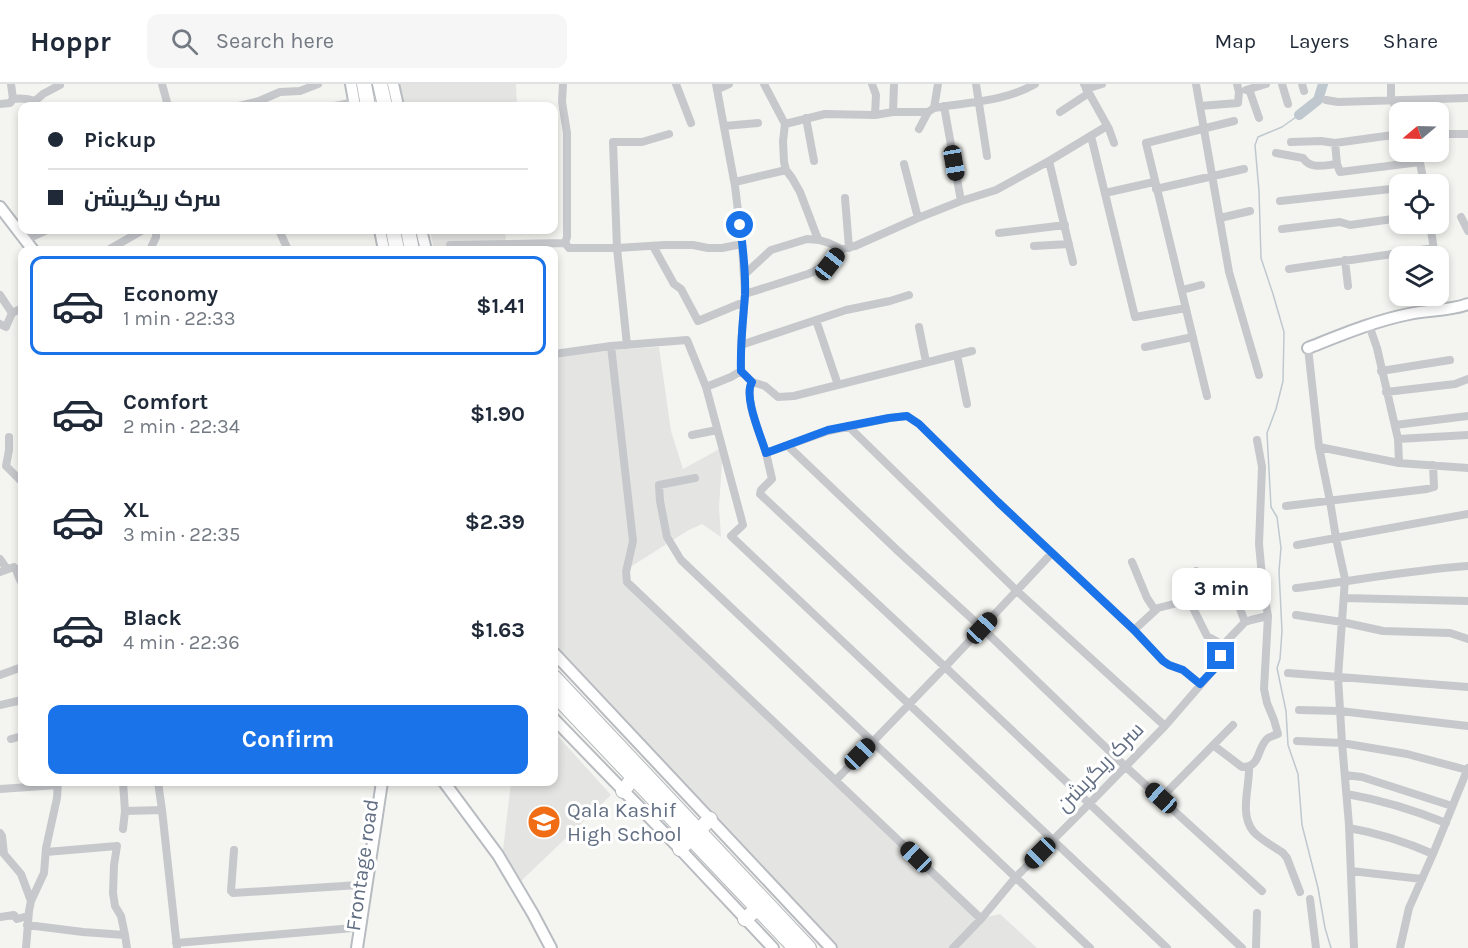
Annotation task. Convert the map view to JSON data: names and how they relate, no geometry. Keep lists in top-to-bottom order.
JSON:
{
  "streets": {
    "street": ["سرک ریگریشن", "Frontage road"]
  },
  "places": {
    "school or university": ["Qala Kashif High School"]
  },
  "north": "left",
  "page": {
    "header": "Hoppr",
    "search": "Search here",
    "nav": ["Map", "Layers", "Share"],
    "banner": ["Pickup", "سرک ریگریشن"],
    "list": [
      {
        "name": "Economy",
        "note": "1 min · 22:33",
        "value": "$1.41"
      },
      {
        "name": "Comfort",
        "note": "2 min · 22:34",
        "value": "$1.90"
      },
      {
        "name": "XL",
        "note": "3 min · 22:35",
        "value": "$2.39"
      },
      {
        "name": "Black",
        "note": "4 min · 22:36",
        "value": "$1.63"
      }
    ],
    "bubble": "3 min",
    "buttons": "Confirm"
  }
}
